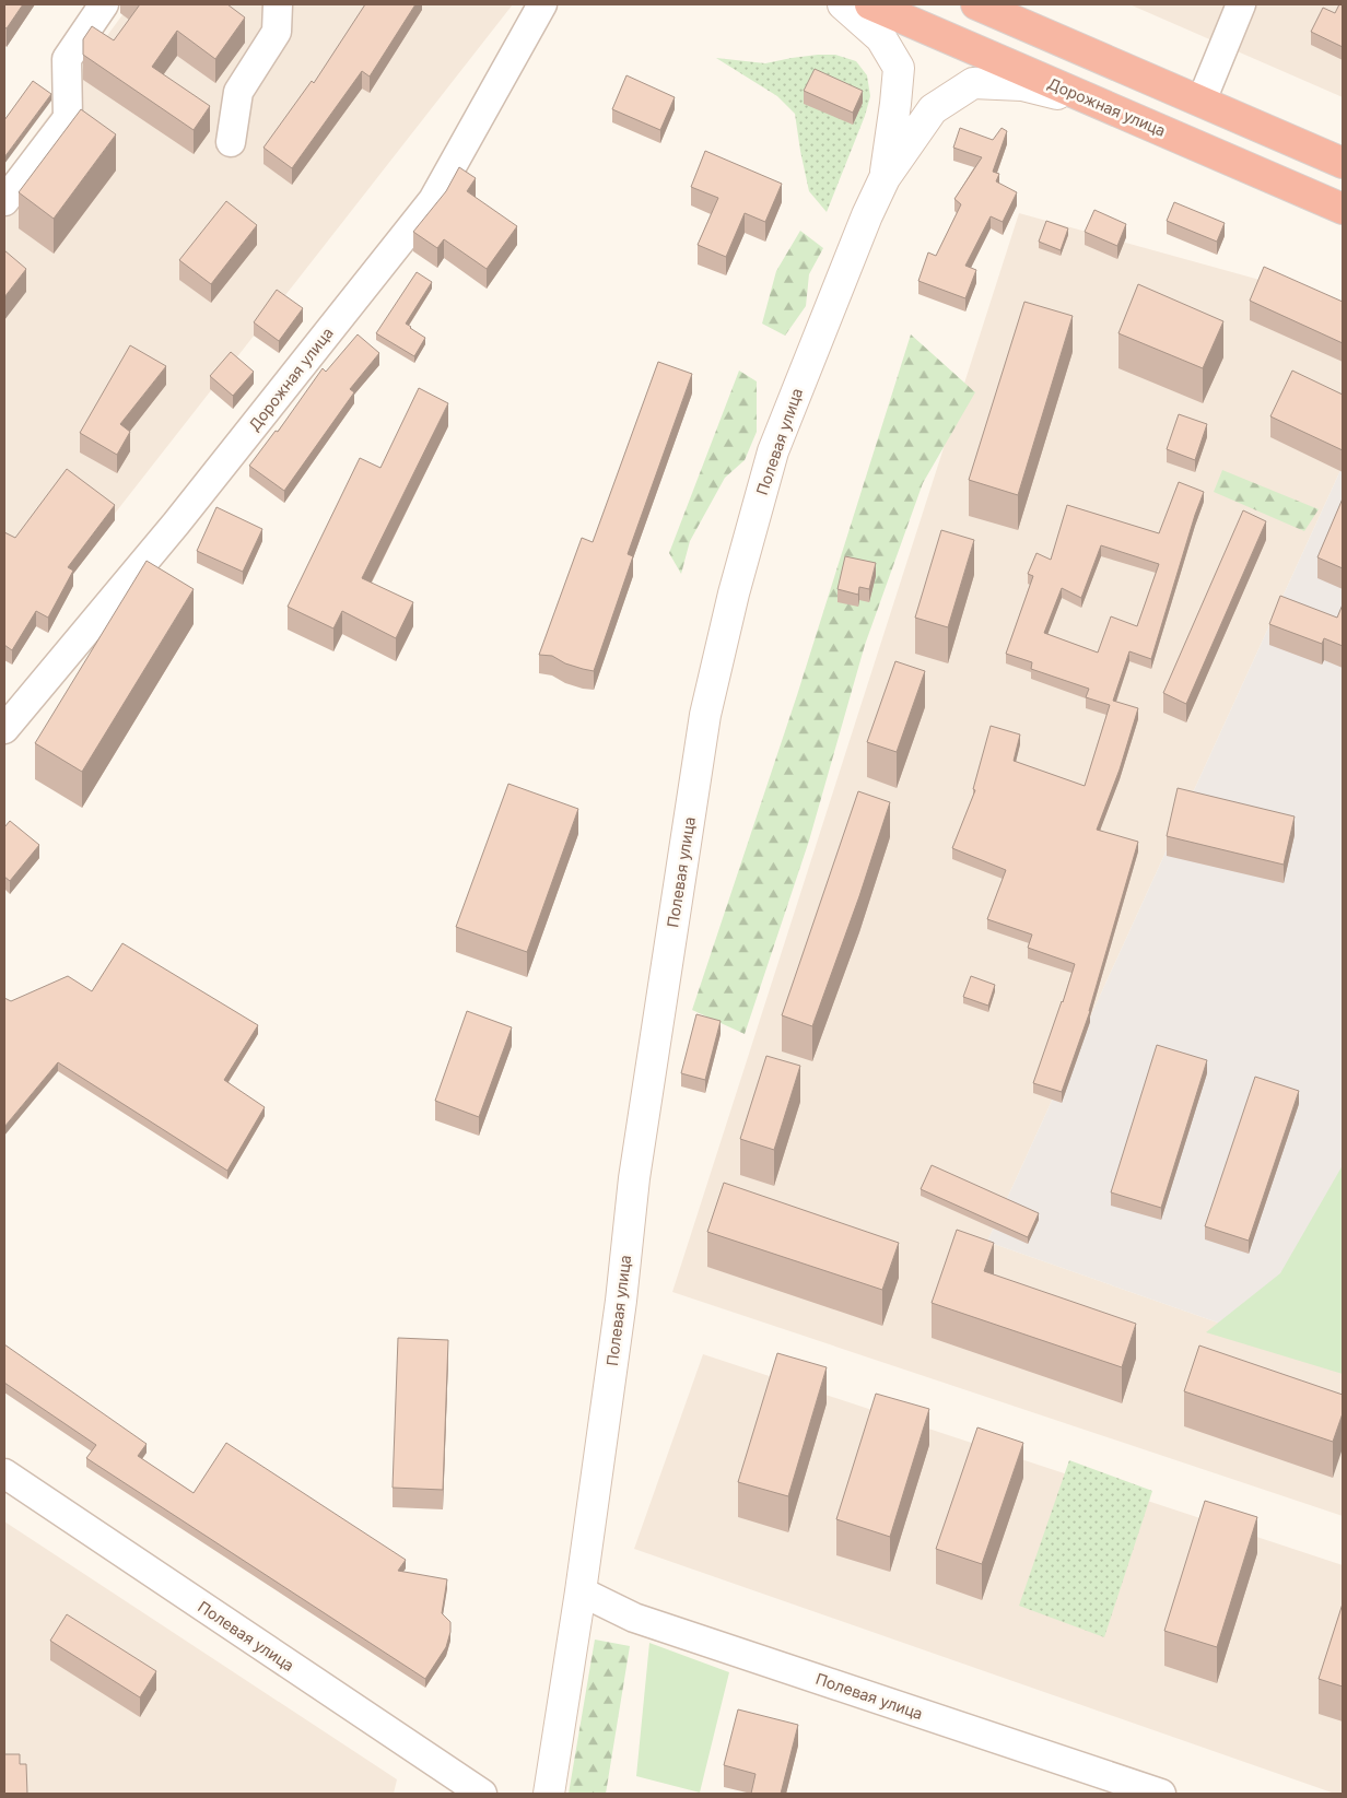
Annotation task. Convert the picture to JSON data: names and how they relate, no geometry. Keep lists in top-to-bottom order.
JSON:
{
  "streets": {
    "highway": ["Дорожная улица"],
    "main road": ["Полевая улица"]
  }
}
